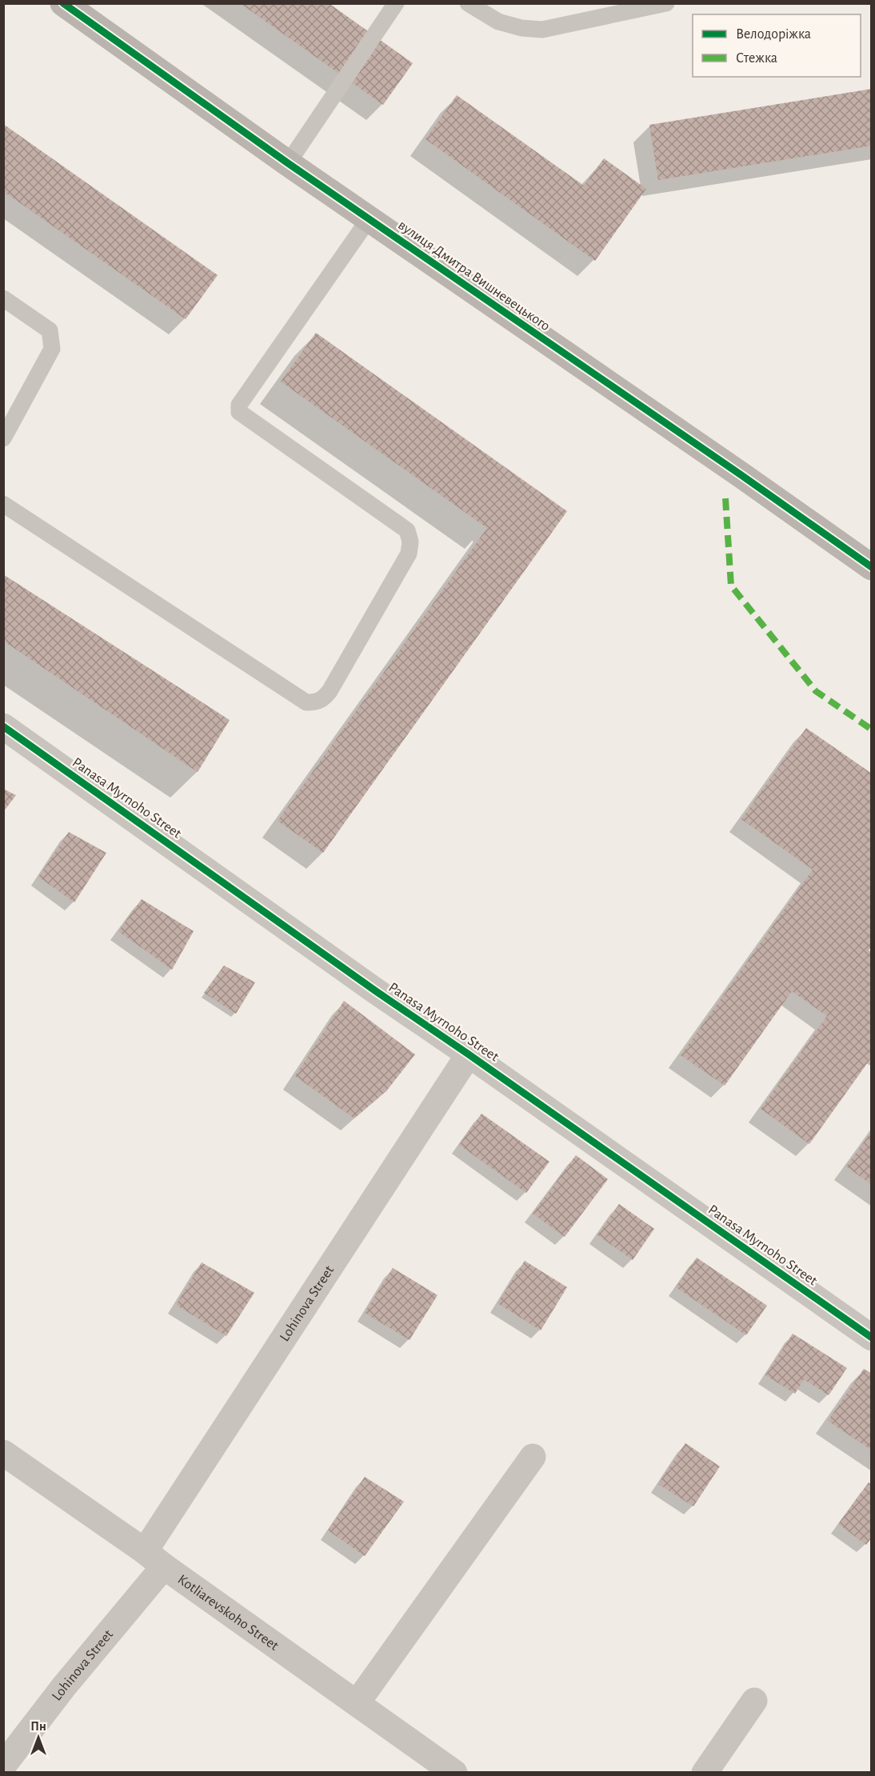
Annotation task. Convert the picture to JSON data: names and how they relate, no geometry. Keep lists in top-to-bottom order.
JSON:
{
  "streets": {
    "street": [
      "вулиця Дмитра Вишневецького",
      "Panasa Myrnoho Street",
      "Lohinova Street",
      "Kotliarevskoho Street"
    ]
  },
  "crossings": [
    ["Panasa Myrnoho Street", "Lohinova Street"],
    ["Lohinova Street", "Kotliarevskoho Street"]
  ],
  "legend": ["Велодоріжка", "Стежка"],
  "north": "top"
}
